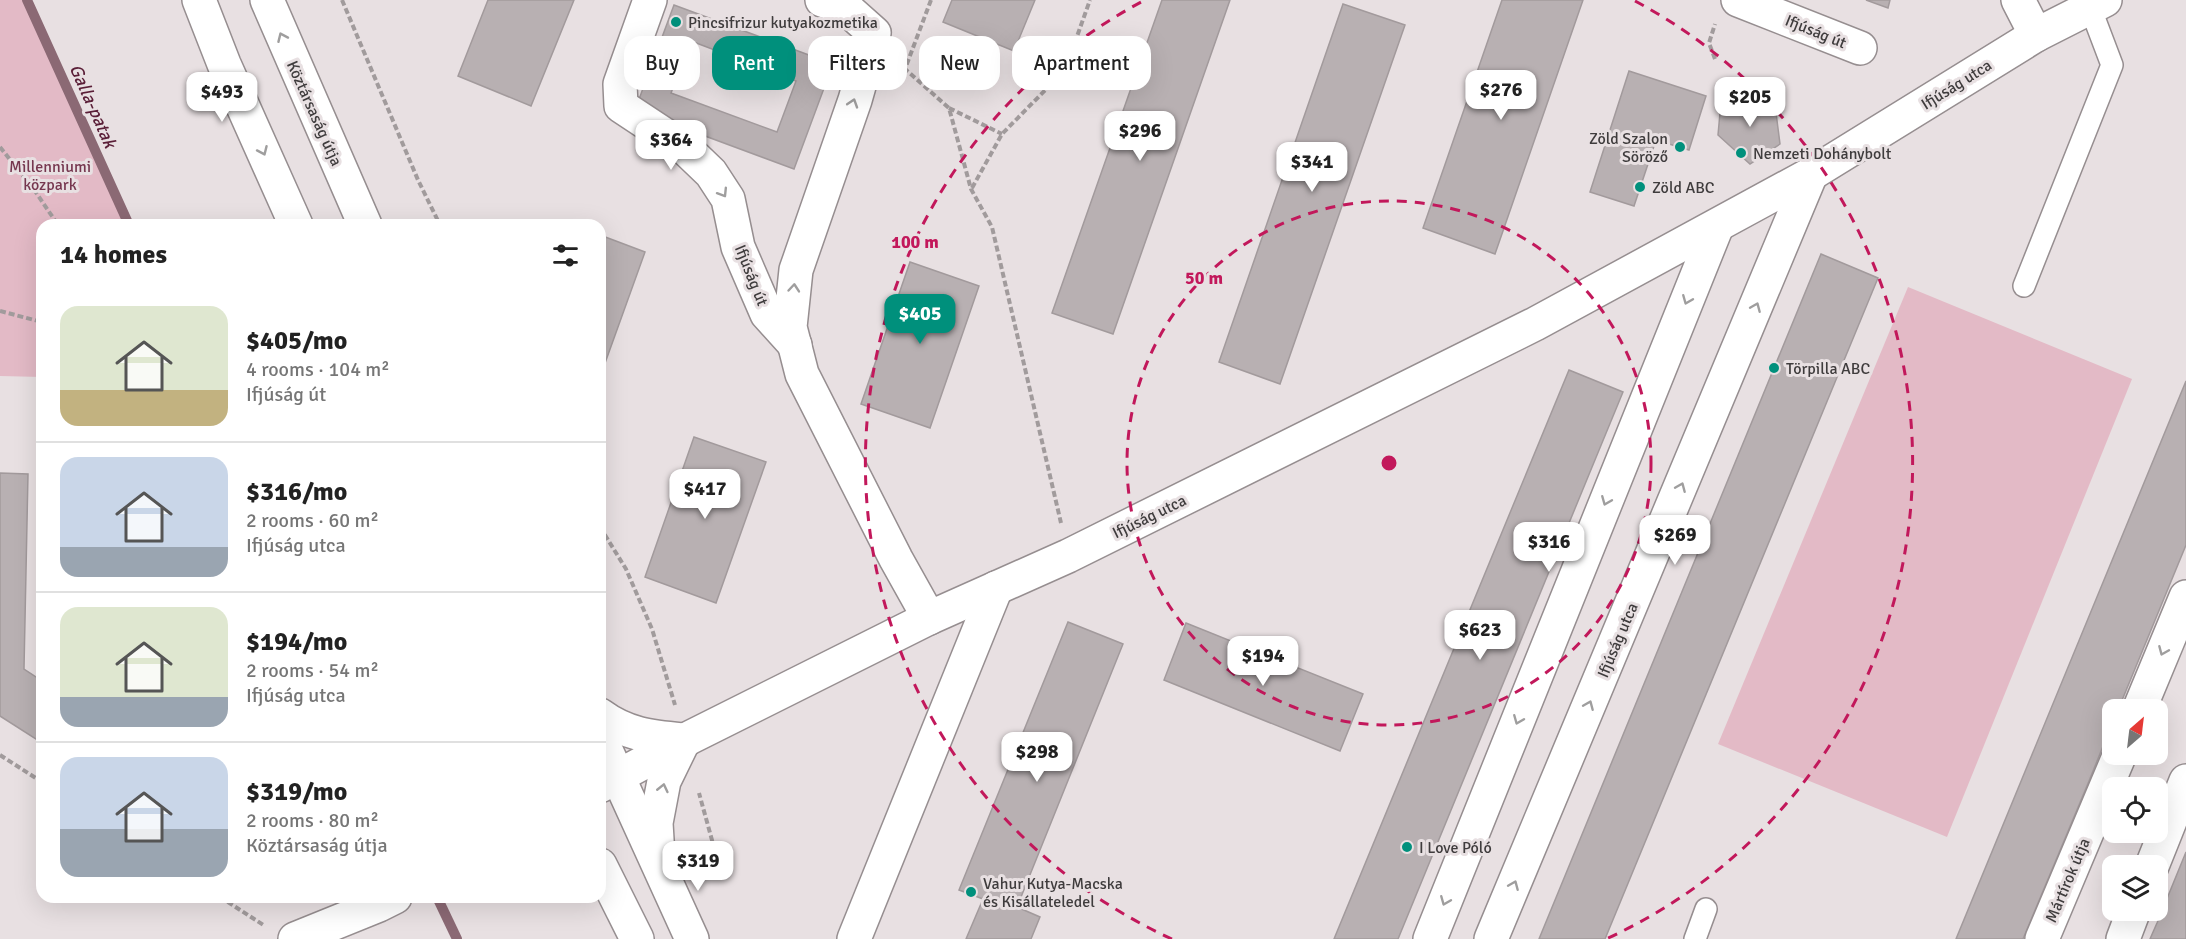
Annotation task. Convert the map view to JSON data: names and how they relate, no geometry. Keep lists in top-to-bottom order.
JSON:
{
  "streets": {
    "street": [
      "Ifjúság út",
      "Ifjúság utca",
      "Köztársaság útja",
      "Mártírok útja"
    ]
  },
  "crossings": [
    ["Ifjúság út", "Ifjúság utca"]
  ],
  "water": ["Galla-patak"],
  "parks": ["Millenniumi közpark"],
  "places": [
    "Pincsifrizur kutyakozmetika",
    "Zöld Szalon Söröző",
    "Nemzeti Dohánybolt",
    "Zöld ABC",
    "Törpilla ABC",
    "I Love Póló",
    "Vahur Kutya-Macska és Kisállateledel"
  ],
  "north": "top right",
  "page": {
    "chip": [
      "Buy",
      "Rent",
      "Filters",
      "New",
      "Apartment"
    ],
    "price": [
      "$276",
      "$493",
      "$205",
      "$296",
      "$364",
      "$341",
      "$405",
      "$417",
      "$269",
      "$316",
      "$623",
      "$194",
      "$298",
      "$319"
    ],
    "heading": "14 homes",
    "list": [
      {
        "name": "$405/mo",
        "note": "4 rooms · 104 m² · Ifjúság út"
      },
      {
        "name": "$316/mo",
        "note": "2 rooms · 60 m² · Ifjúság utca"
      },
      {
        "name": "$194/mo",
        "note": "2 rooms · 54 m² · Ifjúság utca"
      },
      {
        "name": "$319/mo",
        "note": "2 rooms · 80 m² · Köztársaság útja"
      }
    ]
  },
  "rings": ["100 m", "50 m"]
}
